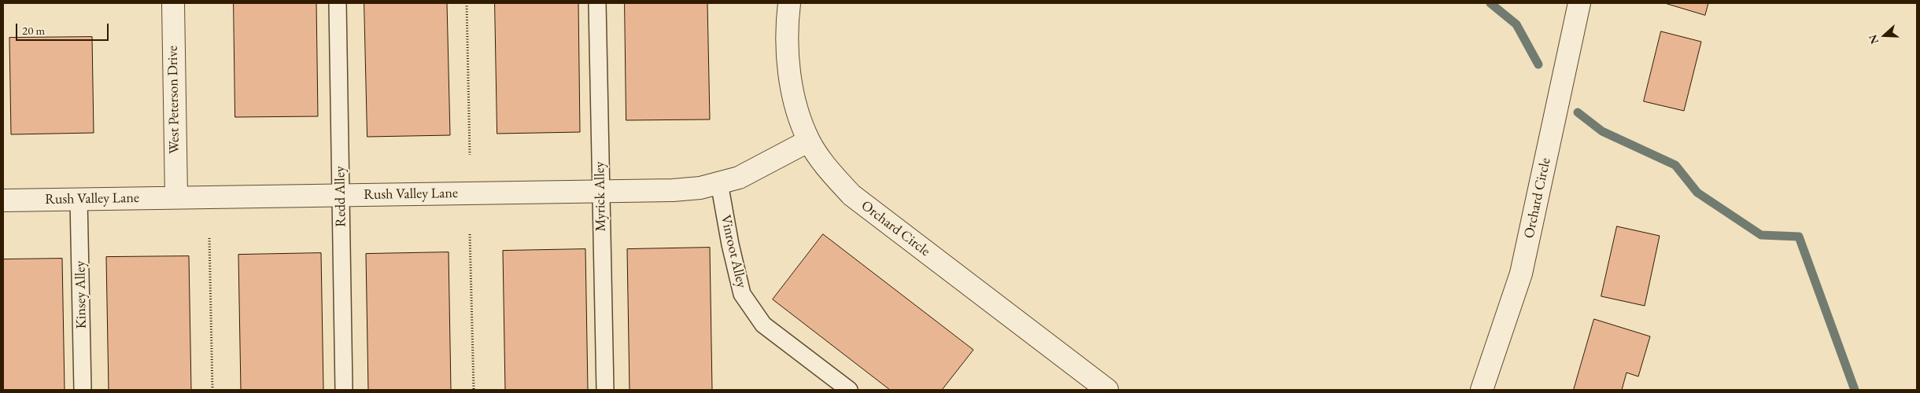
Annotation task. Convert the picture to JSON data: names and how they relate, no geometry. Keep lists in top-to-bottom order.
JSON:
{
  "streets": {
    "street": ["West Peterson Drive", "Rush Valley Lane", "Orchard Circle"],
    "lane": [
      "Redd Alley",
      "Myrick Alley",
      "Vinroot Alley",
      "Kinsey Alley"
    ]
  },
  "crossings": [
    ["West Peterson Drive", "Rush Valley Lane"],
    ["Rush Valley Lane", "Redd Alley"],
    ["Rush Valley Lane", "Myrick Alley"],
    ["Rush Valley Lane", "Orchard Circle"],
    ["Rush Valley Lane", "Vinroot Alley"],
    ["Rush Valley Lane", "Kinsey Alley"]
  ],
  "scale_bar": "20 m",
  "north": "left"
}
